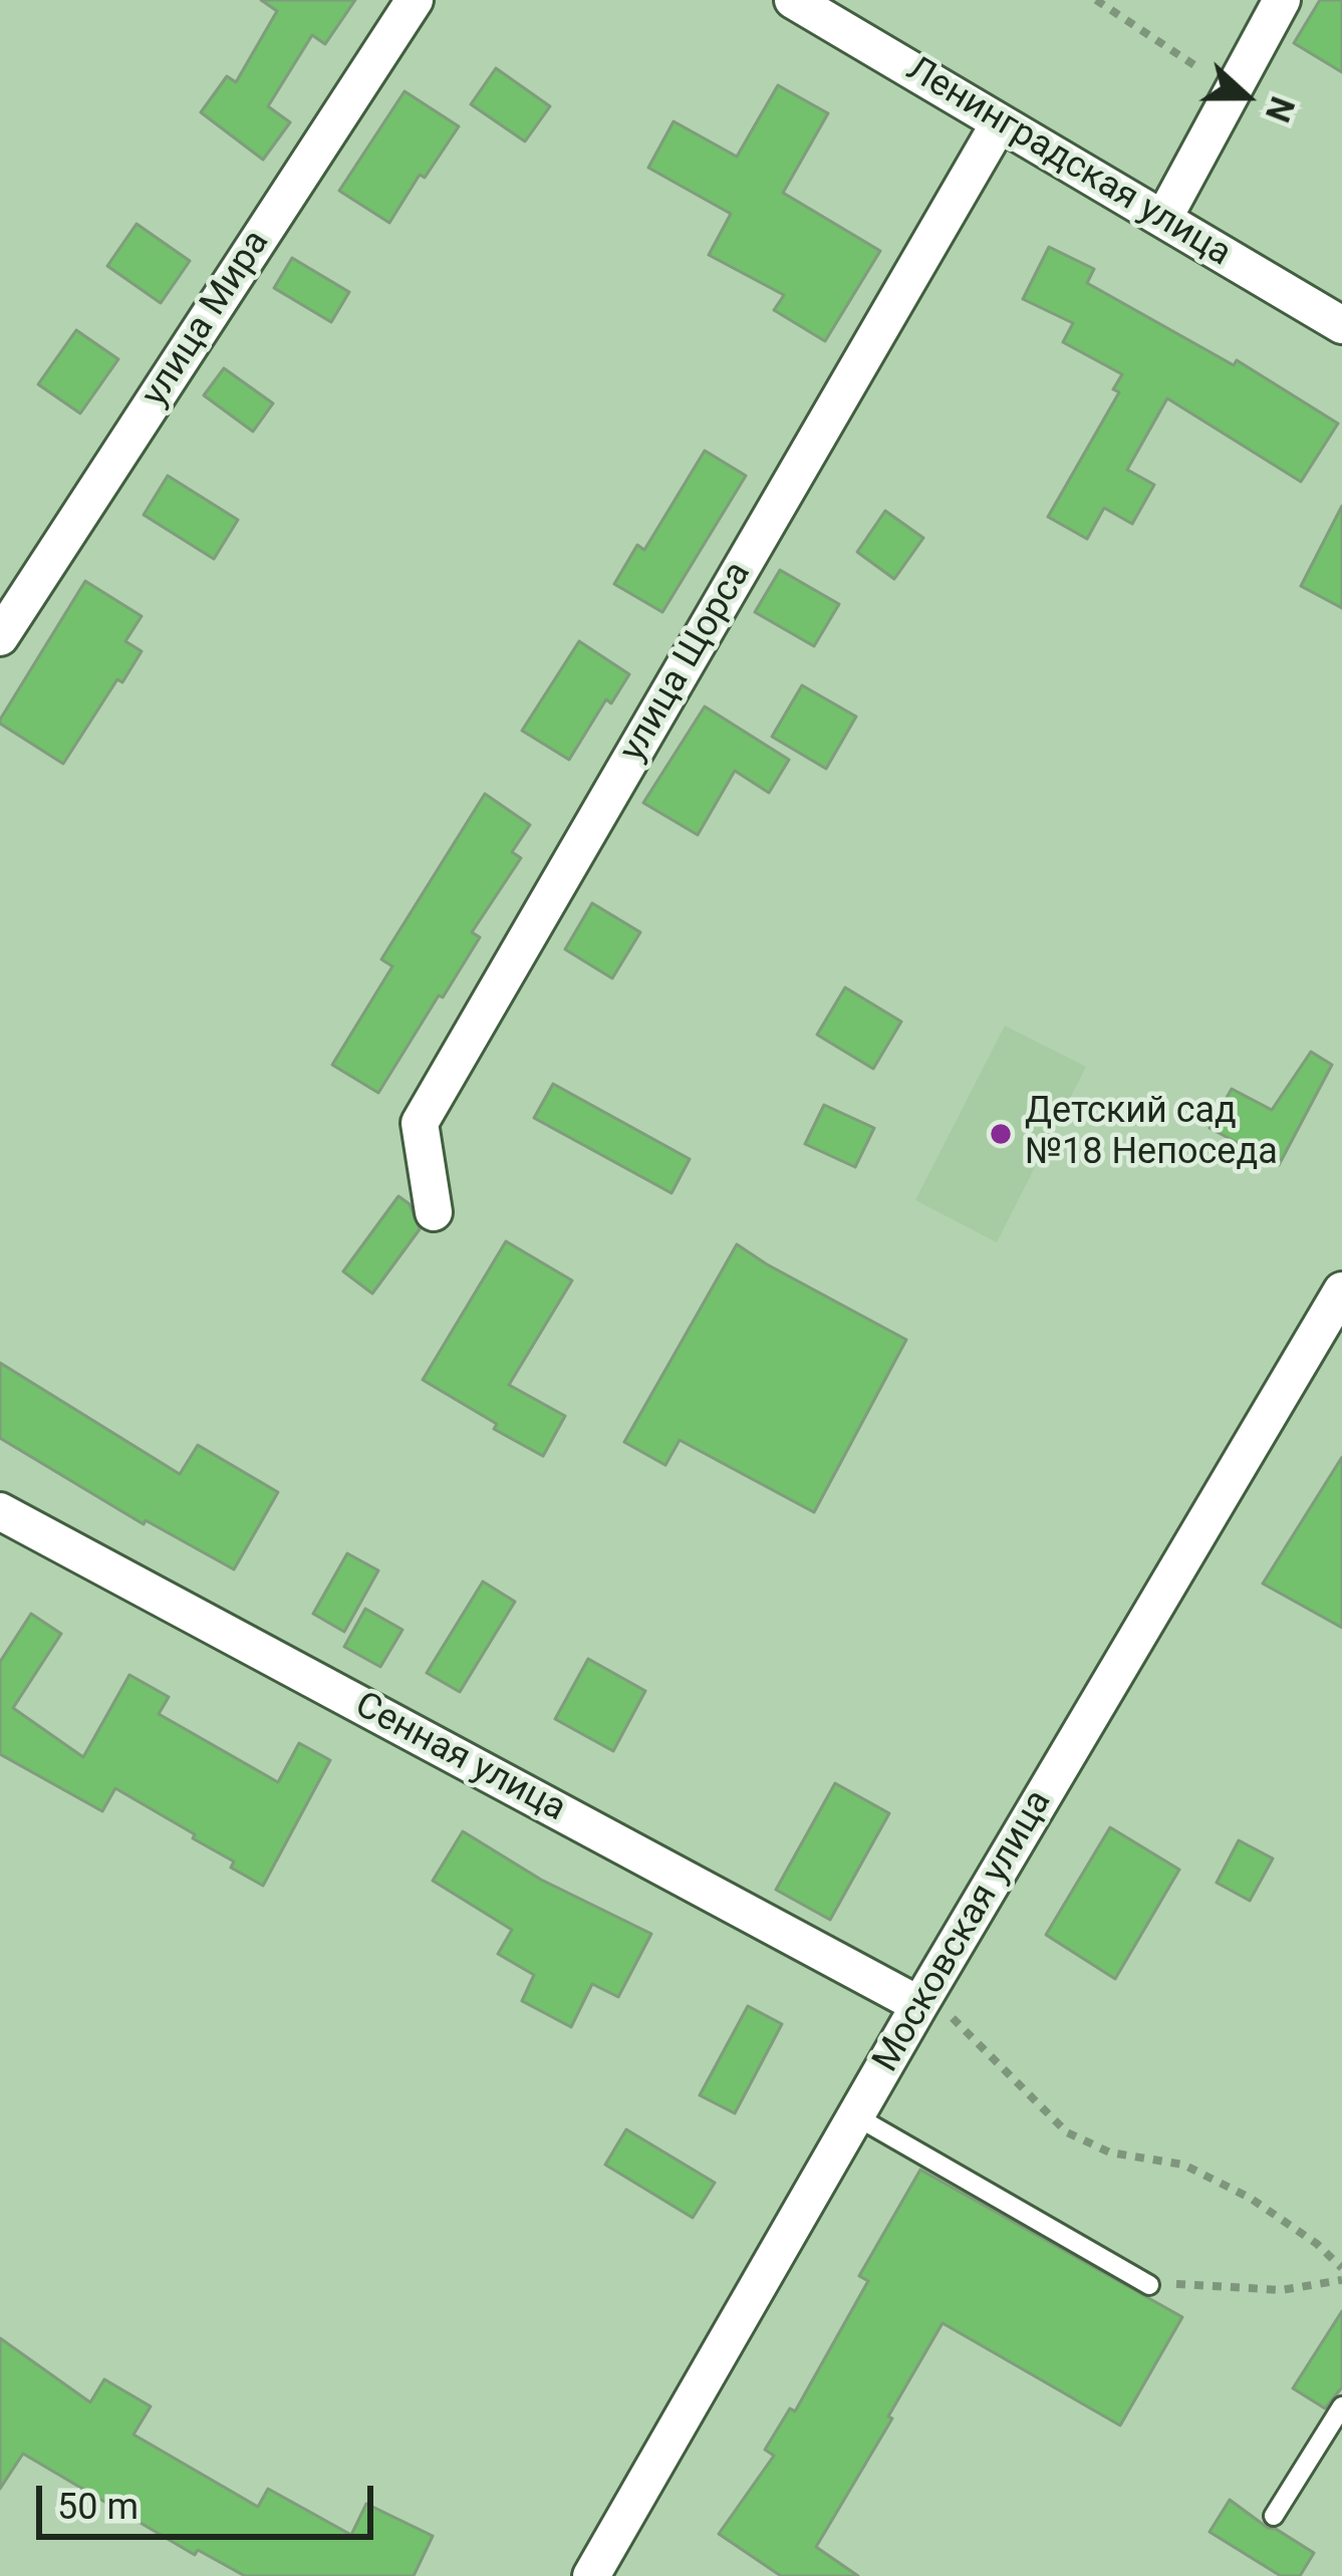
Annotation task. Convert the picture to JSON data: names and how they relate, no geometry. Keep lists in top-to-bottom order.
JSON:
{
  "streets": {
    "street": [
      "Ленинградская улица",
      "улица Мира",
      "улица Щорса",
      "Сенная улица",
      "Московская улица"
    ]
  },
  "crossings": [
    ["Ленинградская улица", "улица Щорса"],
    ["Сенная улица", "Московская улица"]
  ],
  "places": ["Детский сад №18 Непоседа"],
  "scale_bar": "50 m",
  "north": "right"
}
